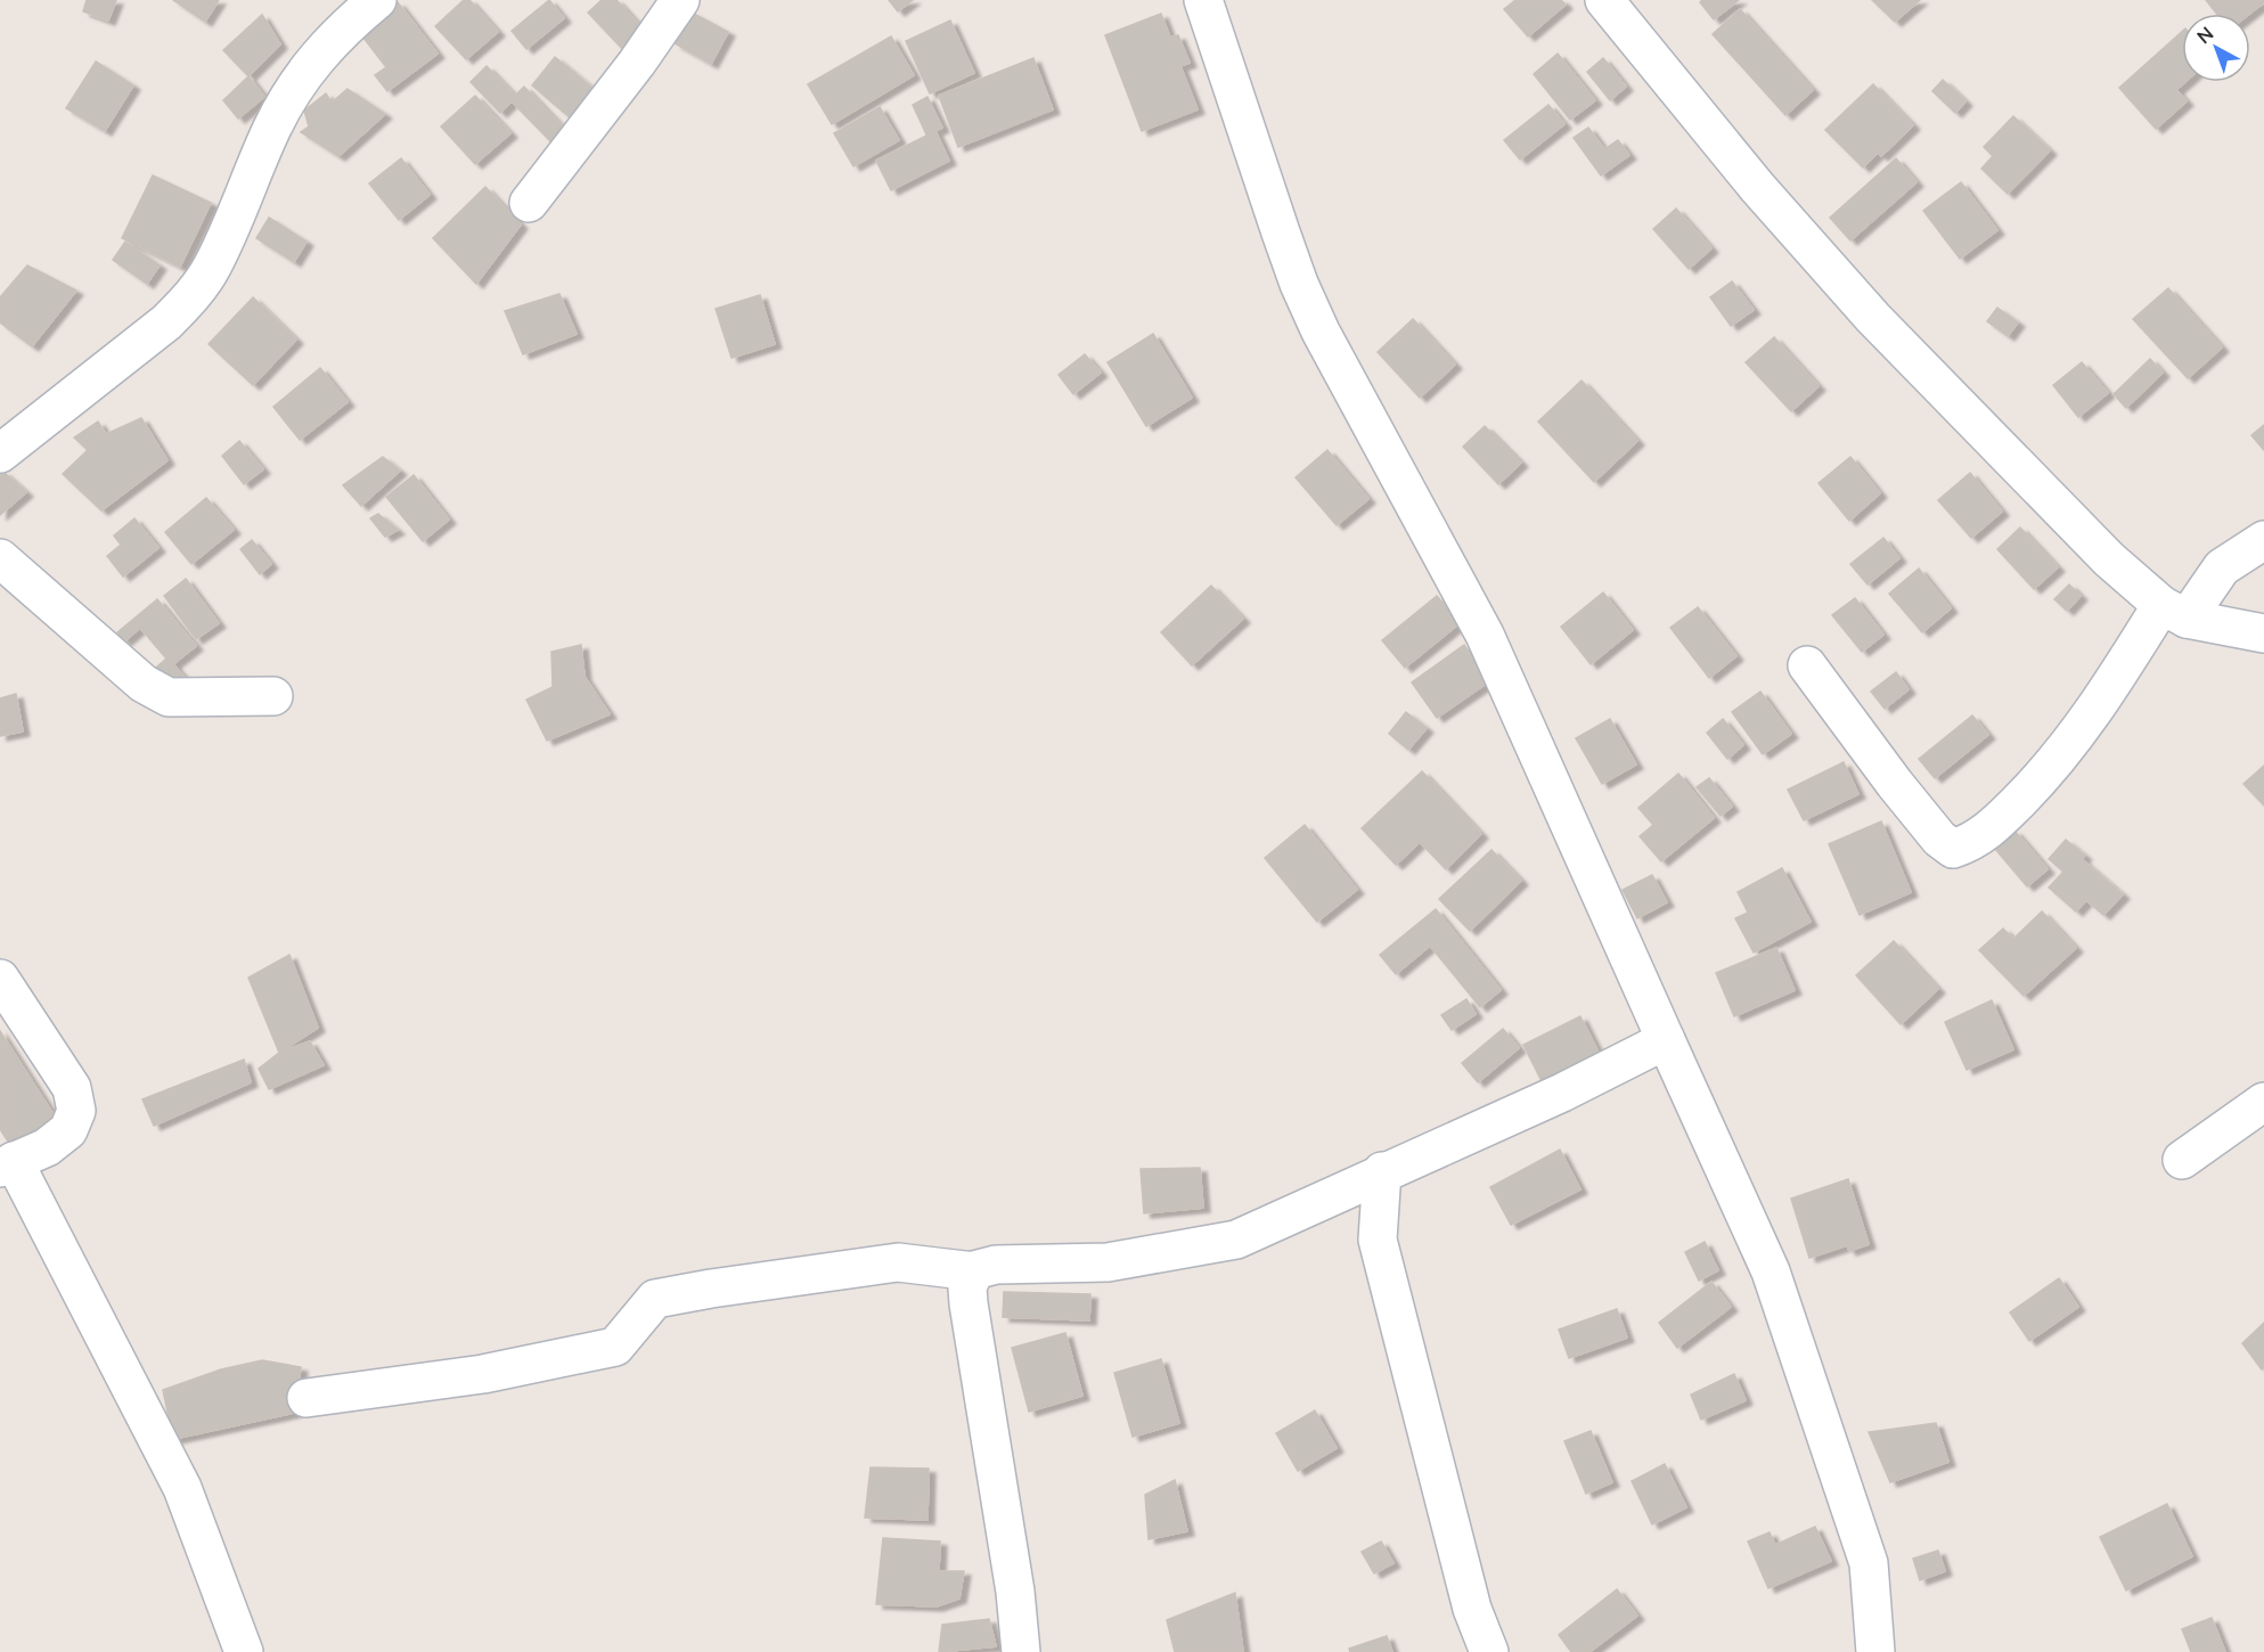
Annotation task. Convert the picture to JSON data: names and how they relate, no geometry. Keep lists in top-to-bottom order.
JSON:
{
  "north": "top left"
}
